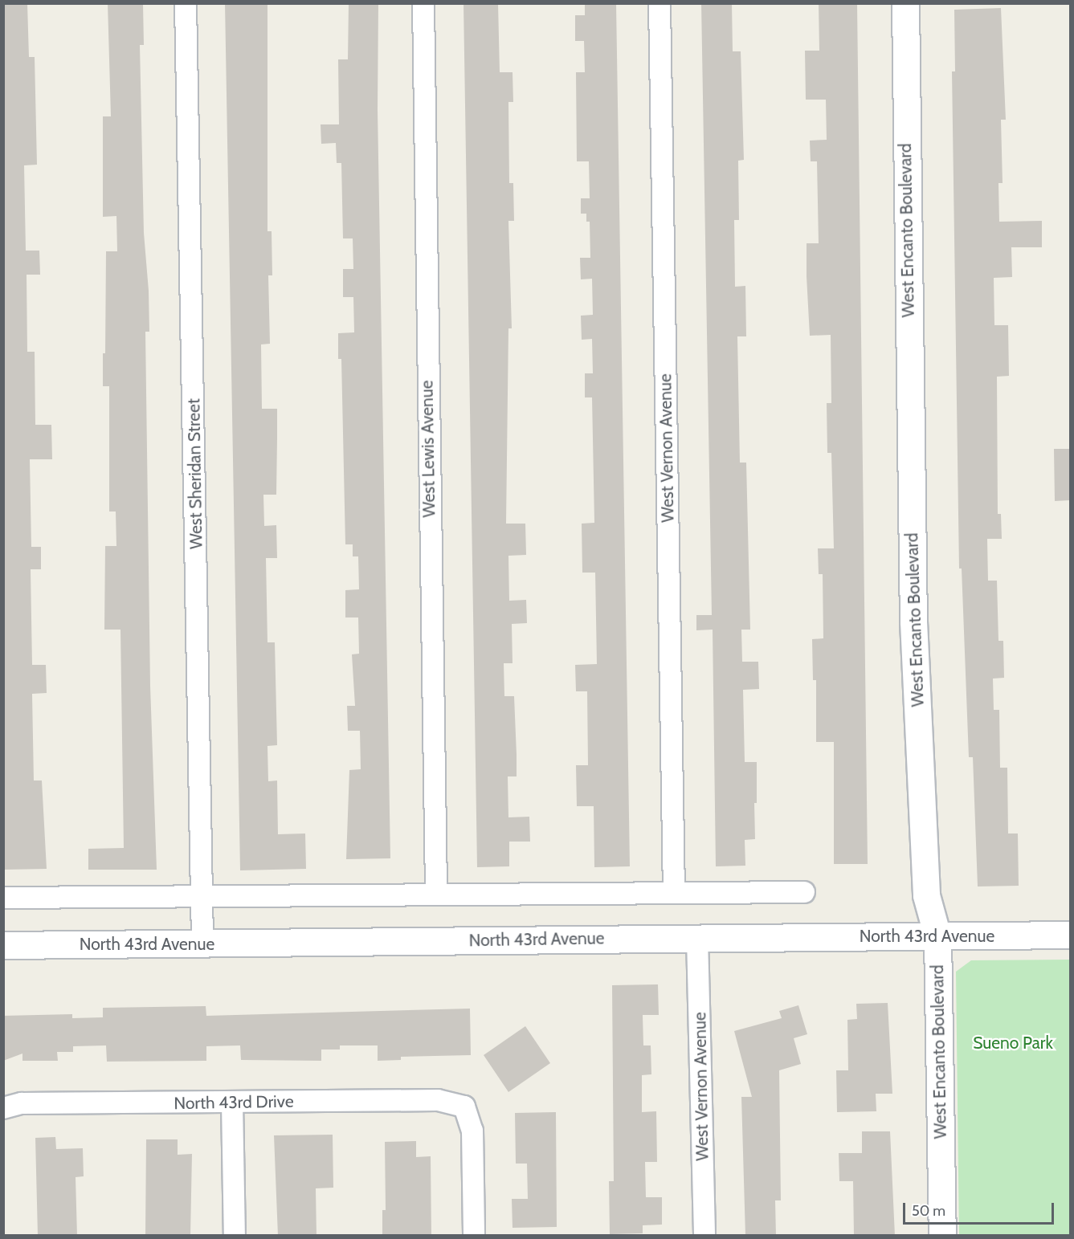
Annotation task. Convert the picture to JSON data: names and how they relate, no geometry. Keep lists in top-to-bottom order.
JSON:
{
  "streets": {
    "street": [
      "West Encanto Boulevard",
      "West Vernon Avenue",
      "West Lewis Avenue",
      "West Sheridan Street",
      "North 43rd Avenue",
      "North 43rd Drive"
    ]
  },
  "crossings": [
    ["West Encanto Boulevard", "North 43rd Avenue"],
    ["West Vernon Avenue", "North 43rd Avenue"],
    ["West Sheridan Street", "North 43rd Avenue"]
  ],
  "parks": ["Sueno Park"],
  "scale_bar": "50 m"
}
